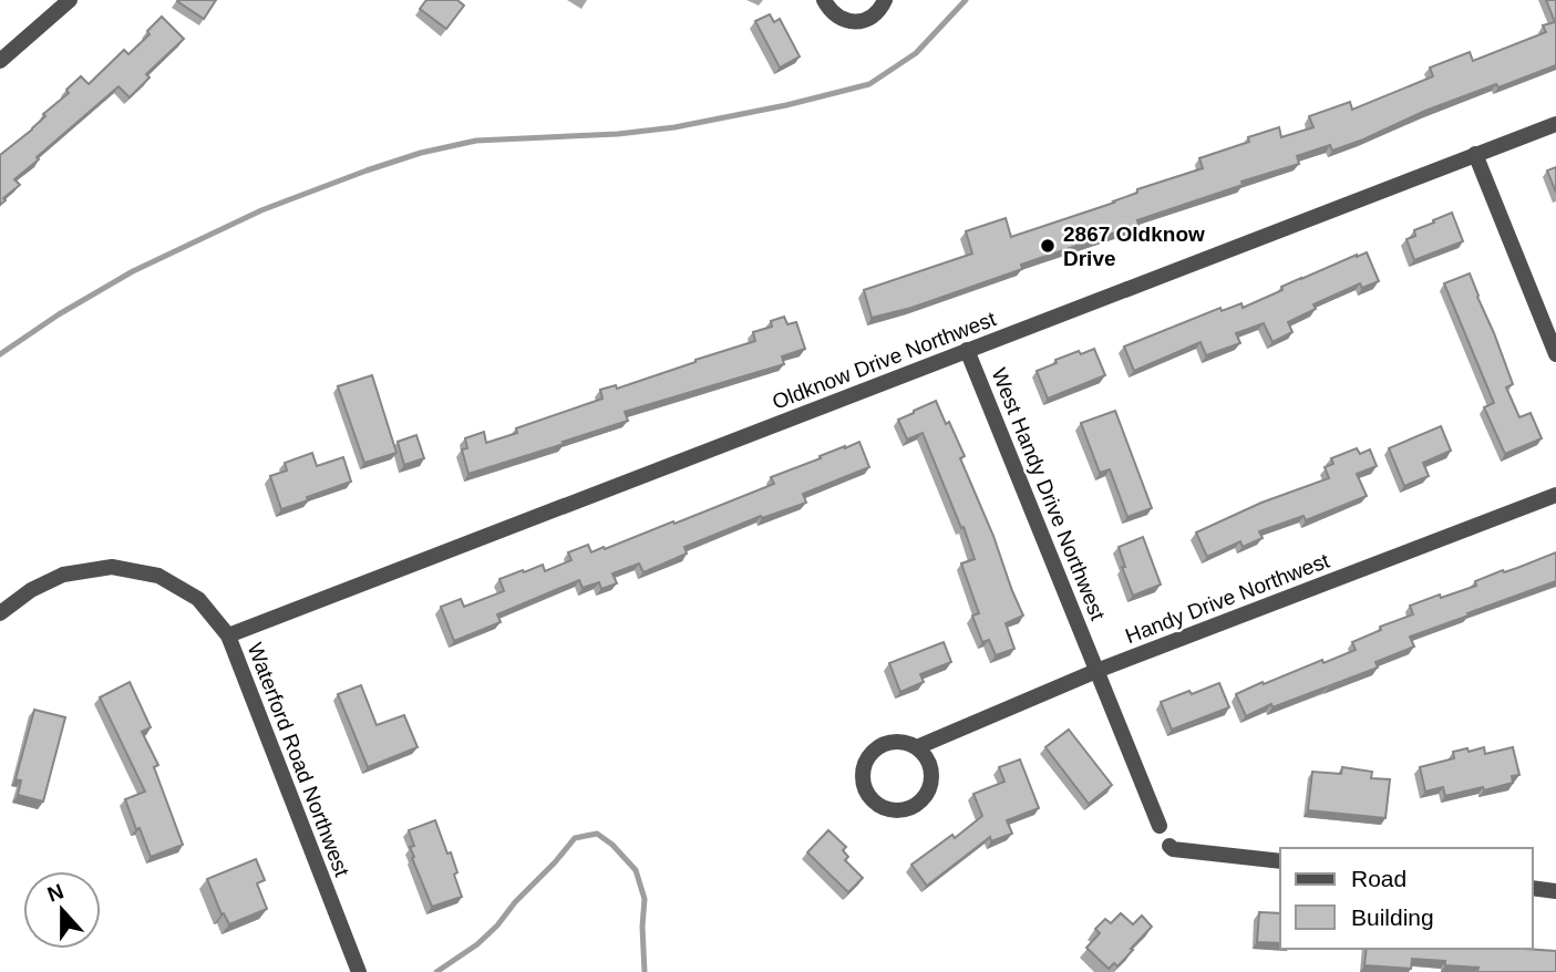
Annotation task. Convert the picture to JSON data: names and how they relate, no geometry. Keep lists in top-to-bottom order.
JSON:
{
  "streets": {
    "street": [
      "Oldknow Drive Northwest",
      "West Handy Drive Northwest",
      "Handy Drive Northwest",
      "Waterford Road Northwest"
    ]
  },
  "crossings": [
    ["Oldknow Drive Northwest", "West Handy Drive Northwest"],
    ["Oldknow Drive Northwest", "Waterford Road Northwest"],
    ["West Handy Drive Northwest", "Handy Drive Northwest"]
  ],
  "places": ["2867 Oldknow Drive"],
  "legend": ["Road", "Building"],
  "north": "top"
}
